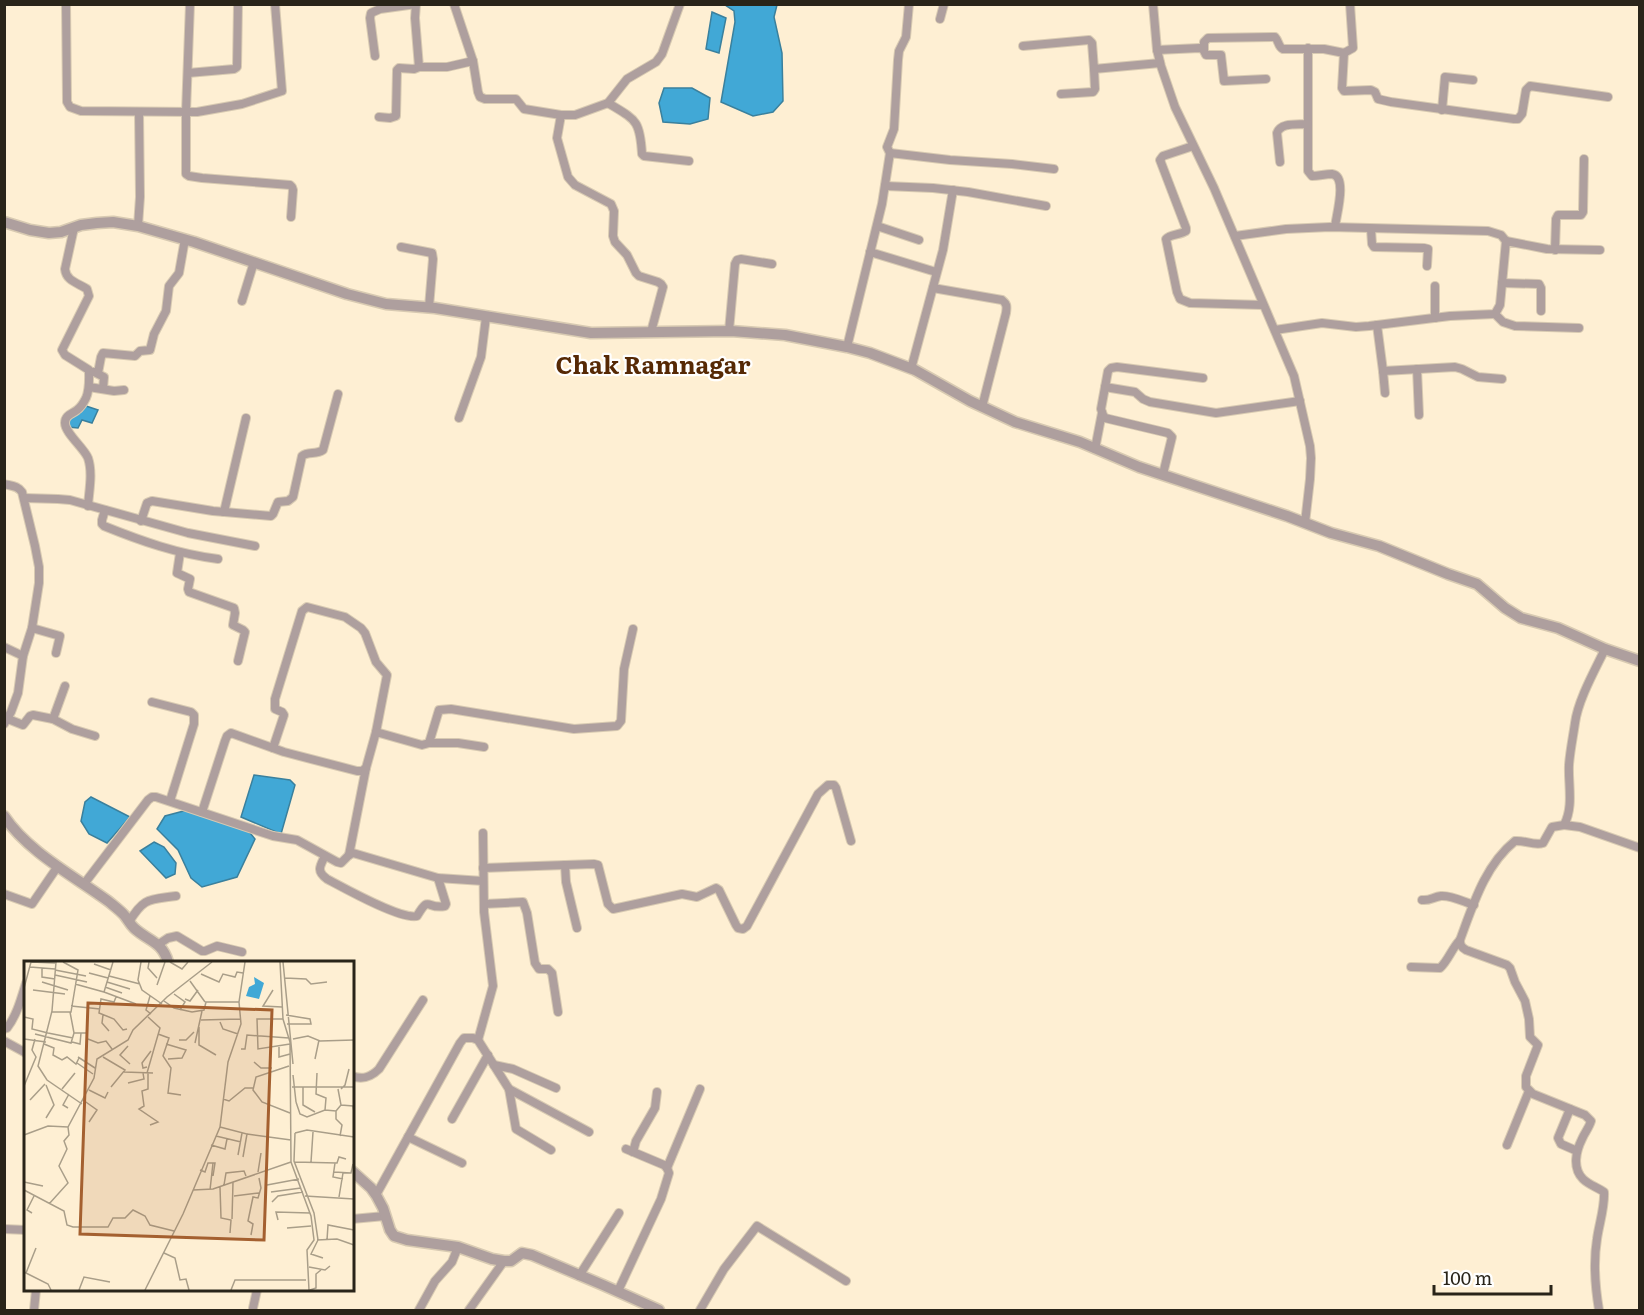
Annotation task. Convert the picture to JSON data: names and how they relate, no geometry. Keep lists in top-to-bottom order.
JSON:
{
  "districts": ["Chak Ramnagar"],
  "scale_bar": "100 m"
}
